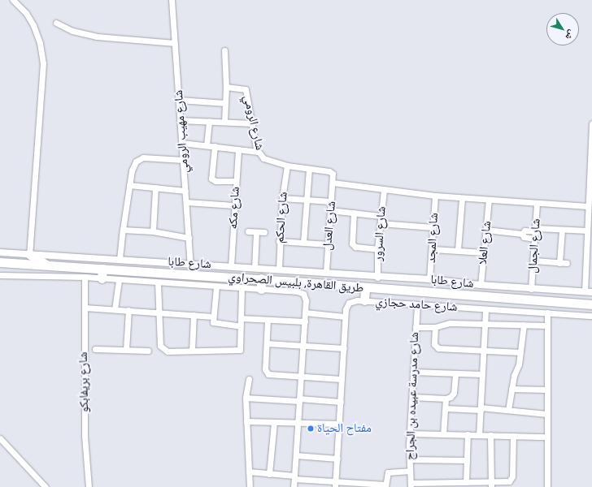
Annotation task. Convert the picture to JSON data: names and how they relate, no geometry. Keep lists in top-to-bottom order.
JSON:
{
  "streets": {
    "highway": ["طريق القاهرة, بلبيس الصحراوي"],
    "street": [
      "شارع الرومي",
      "شارع مهيب الرومي",
      "شارع مكه",
      "شارع الحكم",
      "شارع العدل",
      "شارع السرور",
      "شارع المجد",
      "شارع العلا",
      "شارع الجمال",
      "شارع طابا",
      "شارع حامد حجازي",
      "شارع بريفابكو",
      "شارع مدرسة عبيده بن الجراح"
    ]
  },
  "crossings": [
    ["شارع الرومي", "شارع الحكم"],
    ["شارع الرومي", "شارع العدل"],
    ["شارع مهيب الرومي", "شارع طابا"],
    ["شارع مكه", "شارع طابا"],
    ["شارع الحكم", "شارع طابا"],
    ["شارع العدل", "شارع طابا"],
    ["شارع السرور", "شارع طابا"],
    ["شارع المجد", "شارع طابا"],
    ["شارع العلا", "شارع طابا"],
    ["شارع الجمال", "شارع طابا"],
    ["شارع حامد حجازي", "شارع مدرسة عبيده بن الجراح"]
  ],
  "places": ["مفتاح الحياة"],
  "north": "bottom right"
}
